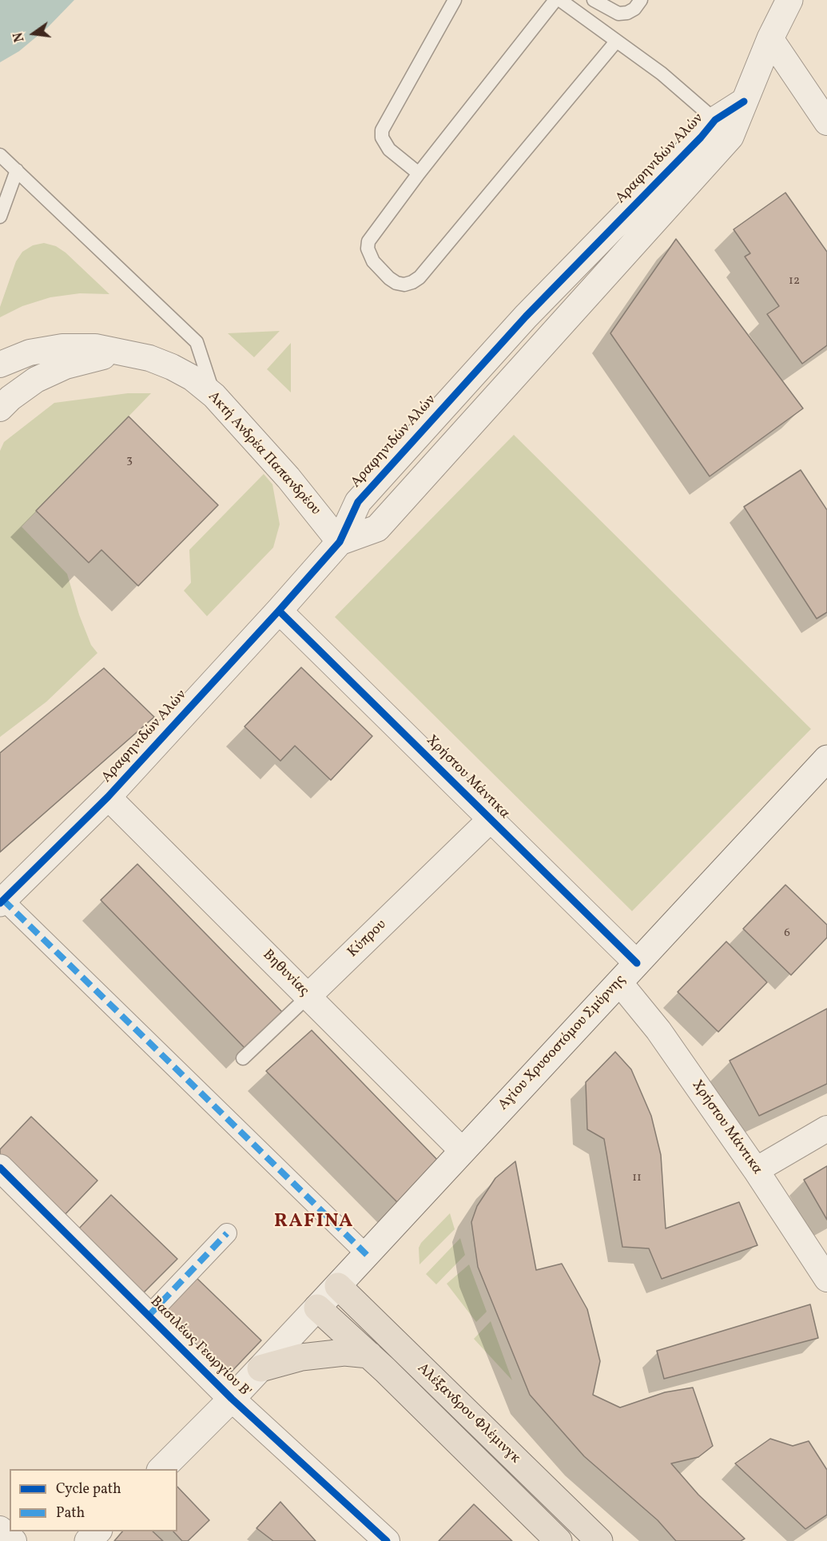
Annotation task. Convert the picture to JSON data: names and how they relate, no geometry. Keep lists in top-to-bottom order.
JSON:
{
  "streets": {
    "main road": ["Αλέξανδρου Φλέμινγκ"],
    "street": [
      "Αραφηνιδών Αλών",
      "Ακτή Ανδρέα Παπανδρέου",
      "Χρήστου Μάντικα",
      "Κύπρου",
      "Βηθυνίας",
      "Αγίου Χρυσοστόμου Σμύρνης",
      "Βασιλέως Γεωργίου Β'"
    ]
  },
  "crossings": [
    ["Αραφηνιδών Αλών", "Ακτή Ανδρέα Παπανδρέου"],
    ["Αραφηνιδών Αλών", "Χρήστου Μάντικα"],
    ["Αραφηνιδών Αλών", "Βηθυνίας"],
    ["Χρήστου Μάντικα", "Κύπρου"],
    ["Χρήστου Μάντικα", "Αγίου Χρυσοστόμου Σμύρνης"],
    ["Κύπρου", "Βηθυνίας"],
    ["Βηθυνίας", "Αγίου Χρυσοστόμου Σμύρνης"],
    ["Αγίου Χρυσοστόμου Σμύρνης", "Βασιλέως Γεωργίου Β'"],
    ["Αγίου Χρυσοστόμου Σμύρνης", "Αλέξανδρου Φλέμινγκ"]
  ],
  "districts": ["RAFINA"],
  "house_numbers": [
    "12",
    "3",
    "6",
    "11"
  ],
  "legend": ["Cycle path", "Path"],
  "north": "left"
}
